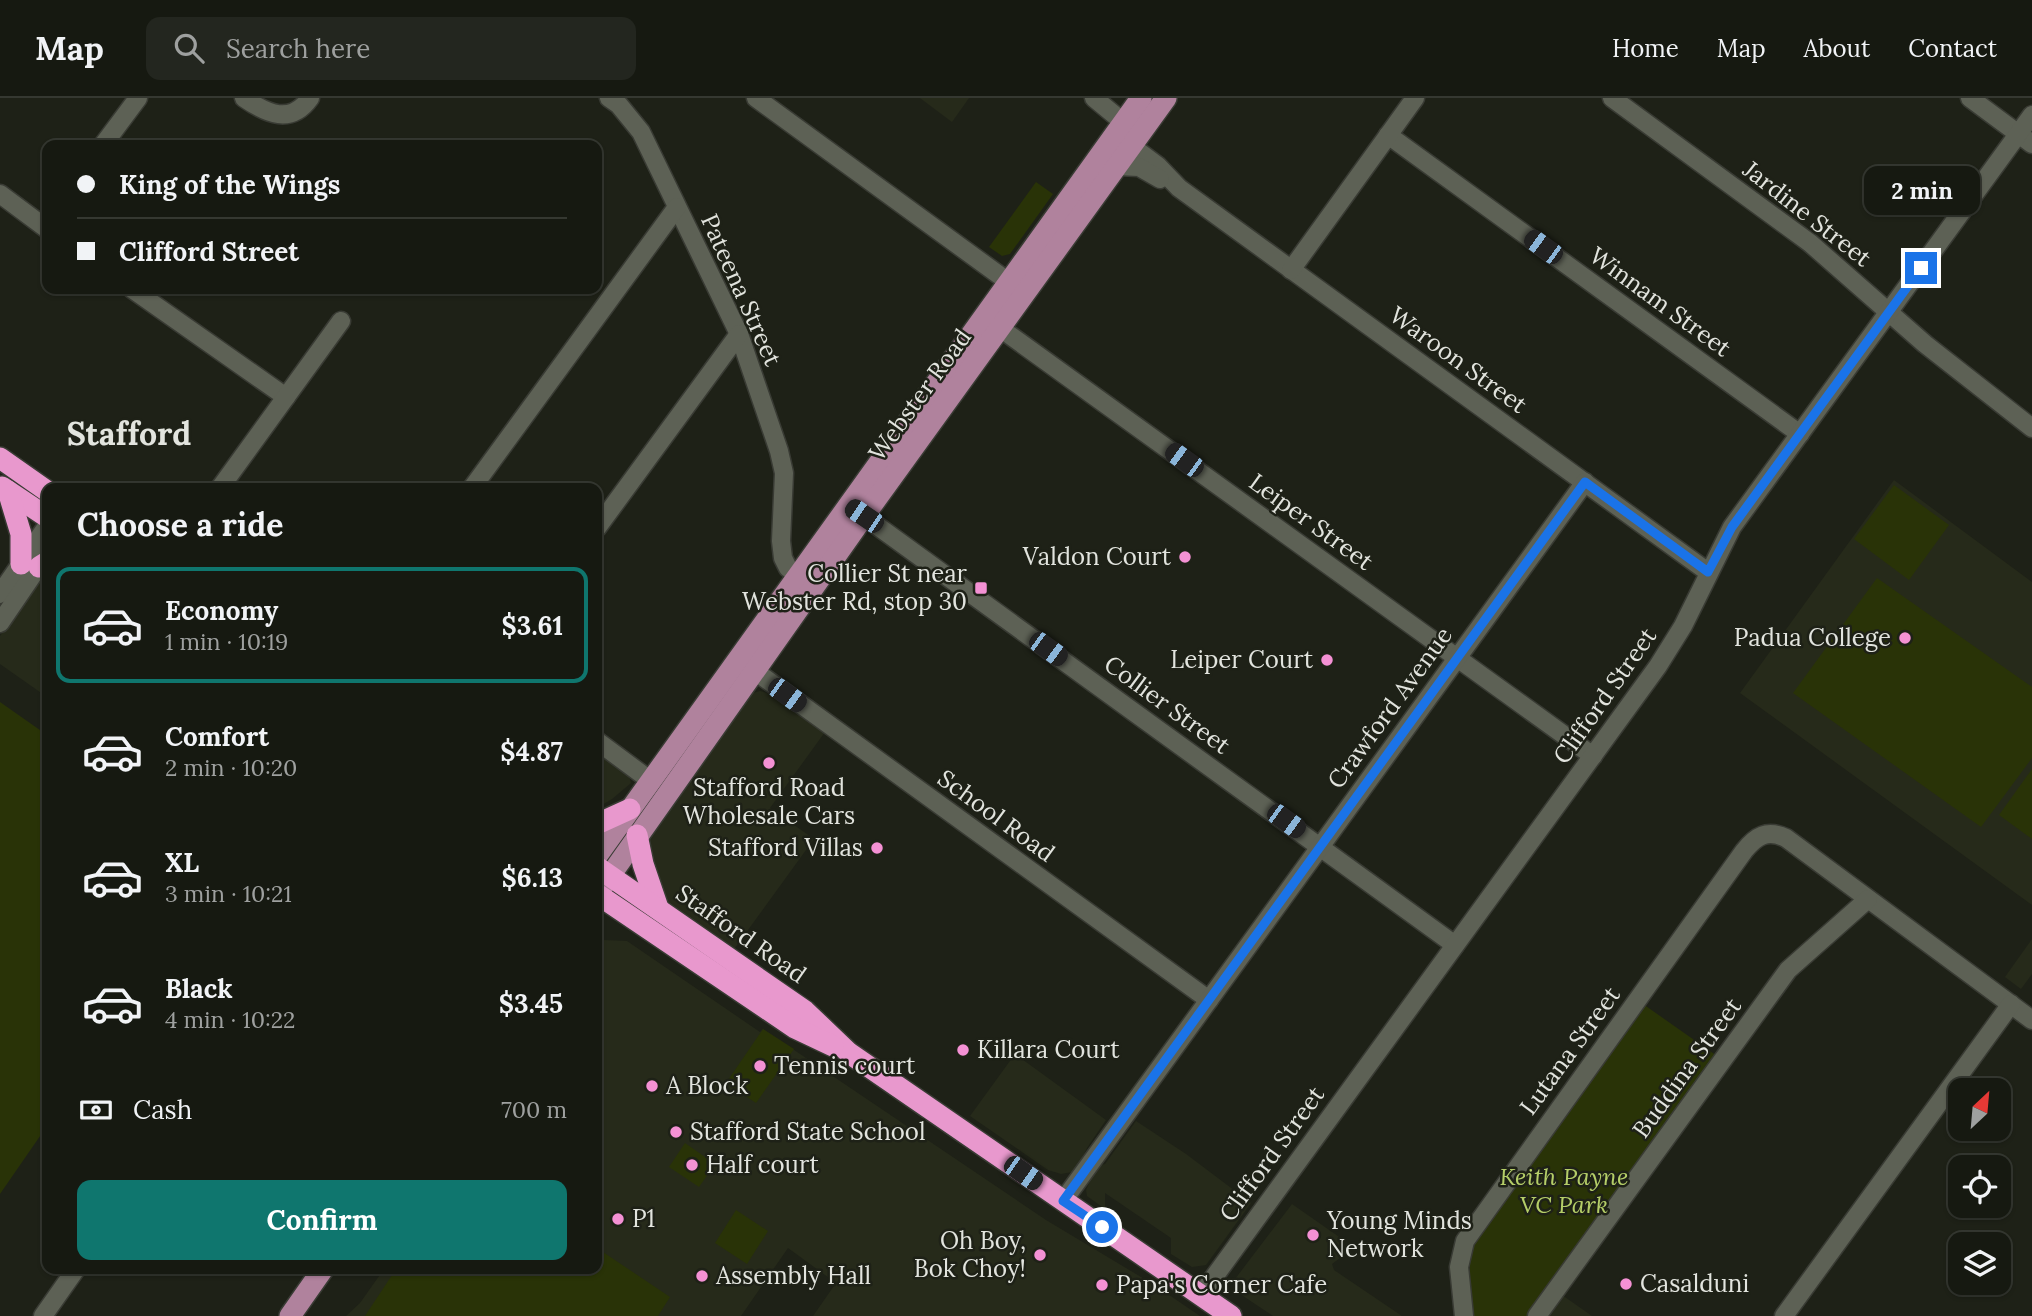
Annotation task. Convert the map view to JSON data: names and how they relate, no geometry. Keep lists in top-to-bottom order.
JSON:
{
  "streets": {
    "highway": ["Stafford Road"],
    "main road": ["Webster Road"],
    "street": [
      "Jardine Street",
      "Pateena Street",
      "Winnam Street",
      "Waroon Street",
      "Leiper Street",
      "Clifford Street",
      "Collier Street",
      "Crawford Avenue",
      "School Road",
      "Lutana Street",
      "Buddina Street"
    ]
  },
  "crossings": [
    ["Jardine Street", "Clifford Street"],
    ["Pateena Street", "Webster Road"],
    ["Winnam Street", "Clifford Street"],
    ["Waroon Street", "Webster Road"],
    ["Waroon Street", "Clifford Street"],
    ["Waroon Street", "Crawford Avenue"],
    ["Webster Road", "Leiper Street"],
    ["Webster Road", "Collier Street"],
    ["Webster Road", "School Road"],
    ["Webster Road", "Stafford Road"],
    ["Leiper Street", "Clifford Street"],
    ["Leiper Street", "Crawford Avenue"],
    ["Clifford Street", "Collier Street"],
    ["Clifford Street", "Stafford Road"],
    ["Collier Street", "Crawford Avenue"],
    ["Crawford Avenue", "School Road"],
    ["Crawford Avenue", "Stafford Road"],
    ["Lutana Street", "Buddina Street"]
  ],
  "districts": ["Stafford"],
  "parks": ["Keith Payne VC Park"],
  "places": {
    "other": [
      "Valdon Court",
      "Padua College",
      "Leiper Court",
      "Stafford Road Wholesale Cars",
      "Stafford Villas",
      "Killara Court",
      "Tennis court",
      "A Block",
      "Stafford State School",
      "Half court",
      "P1",
      "Young Minds Network",
      "Oh Boy, Bok Choy!",
      "Assembly Hall",
      "Casalduni",
      "Papa's Corner Cafe"
    ],
    "transit": ["Collier St near Webster Rd, stop 30"]
  },
  "north": "top right",
  "page": {
    "header": "Map",
    "search": "Search here",
    "nav": [
      "Home",
      "Map",
      "About",
      "Contact"
    ],
    "banner": ["King of the Wings", "Clifford Street"],
    "bubble": "2 min",
    "heading": "Choose a ride",
    "list": [
      {
        "name": "Economy",
        "note": "1 min · 10:19",
        "value": "$3.61"
      },
      {
        "name": "Comfort",
        "note": "2 min · 10:20",
        "value": "$4.87"
      },
      {
        "name": "XL",
        "note": "3 min · 10:21",
        "value": "$6.13"
      },
      {
        "name": "Black",
        "note": "4 min · 10:22",
        "value": "$3.45"
      }
    ],
    "pay": ["Cash", "700 m"],
    "buttons": "Confirm"
  }
}
